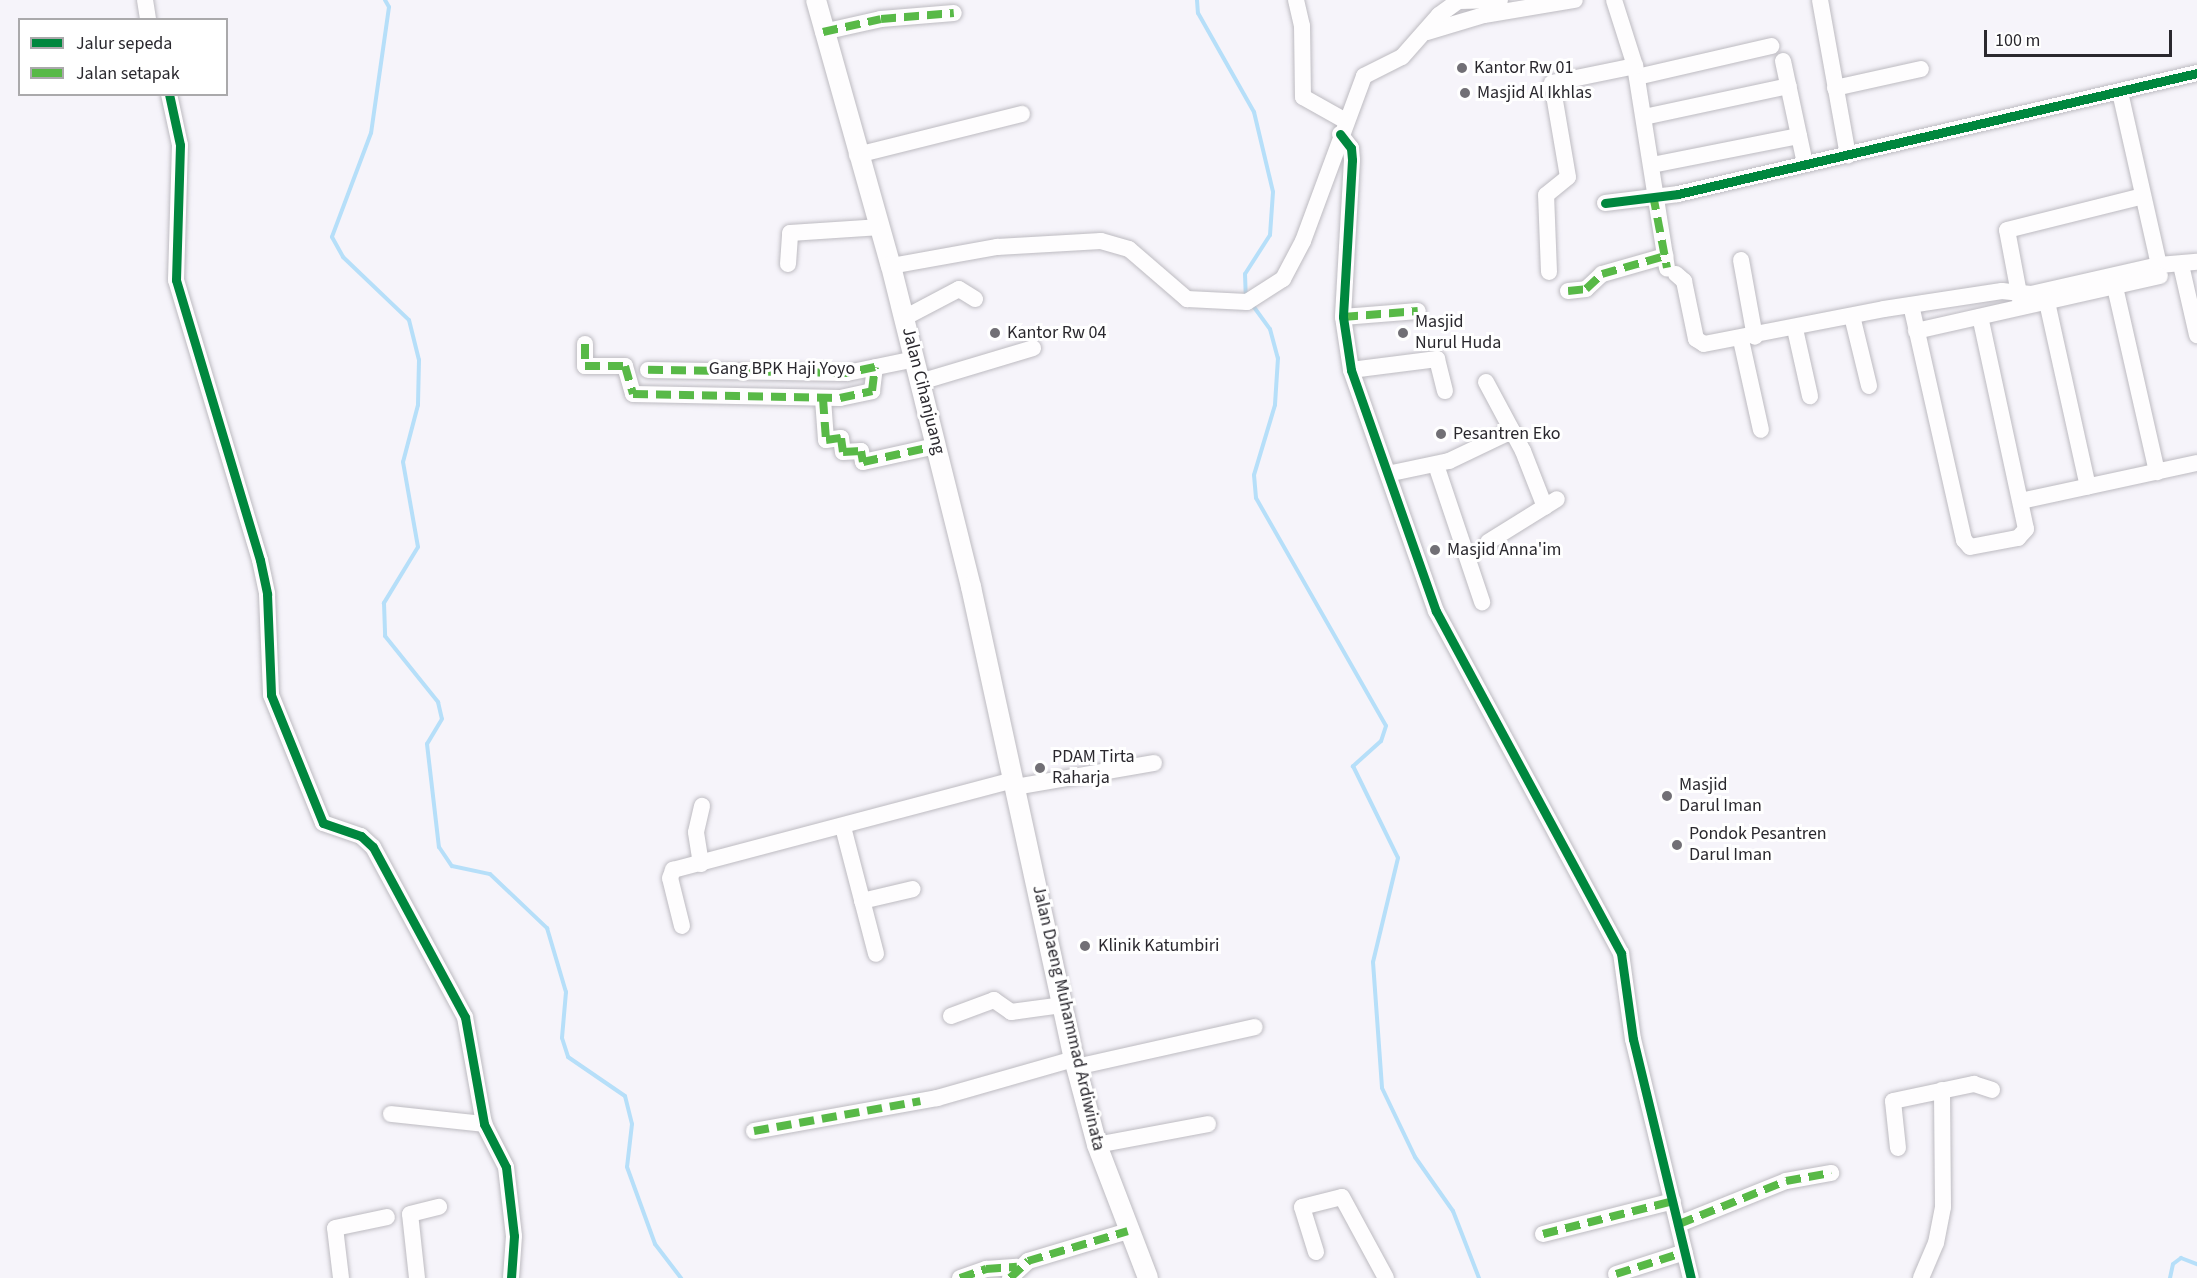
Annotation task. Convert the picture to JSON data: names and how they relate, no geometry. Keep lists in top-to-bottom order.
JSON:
{
  "streets": {
    "main road": ["Jalan Cihanjuang", "Jalan Daeng Muhammad Ardiwinata"],
    "street": ["Gang BPK Haji Yoyo"]
  },
  "crossings": [
    ["Gang BPK Haji Yoyo", "Jalan Cihanjuang"],
    ["Jalan Cihanjuang", "Jalan Daeng Muhammad Ardiwinata"]
  ],
  "places": [
    "Kantor Rw 01",
    "Masjid Al Ikhlas",
    "Kantor Rw 04",
    "Masjid Nurul Huda",
    "Pesantren Eko",
    "Masjid Anna'im",
    "PDAM Tirta Raharja",
    "Masjid Darul Iman",
    "Pondok Pesantren Darul Iman",
    "Klinik Katumbiri"
  ],
  "legend": ["Jalur sepeda", "Jalan setapak"],
  "scale_bar": "100 m"
}
